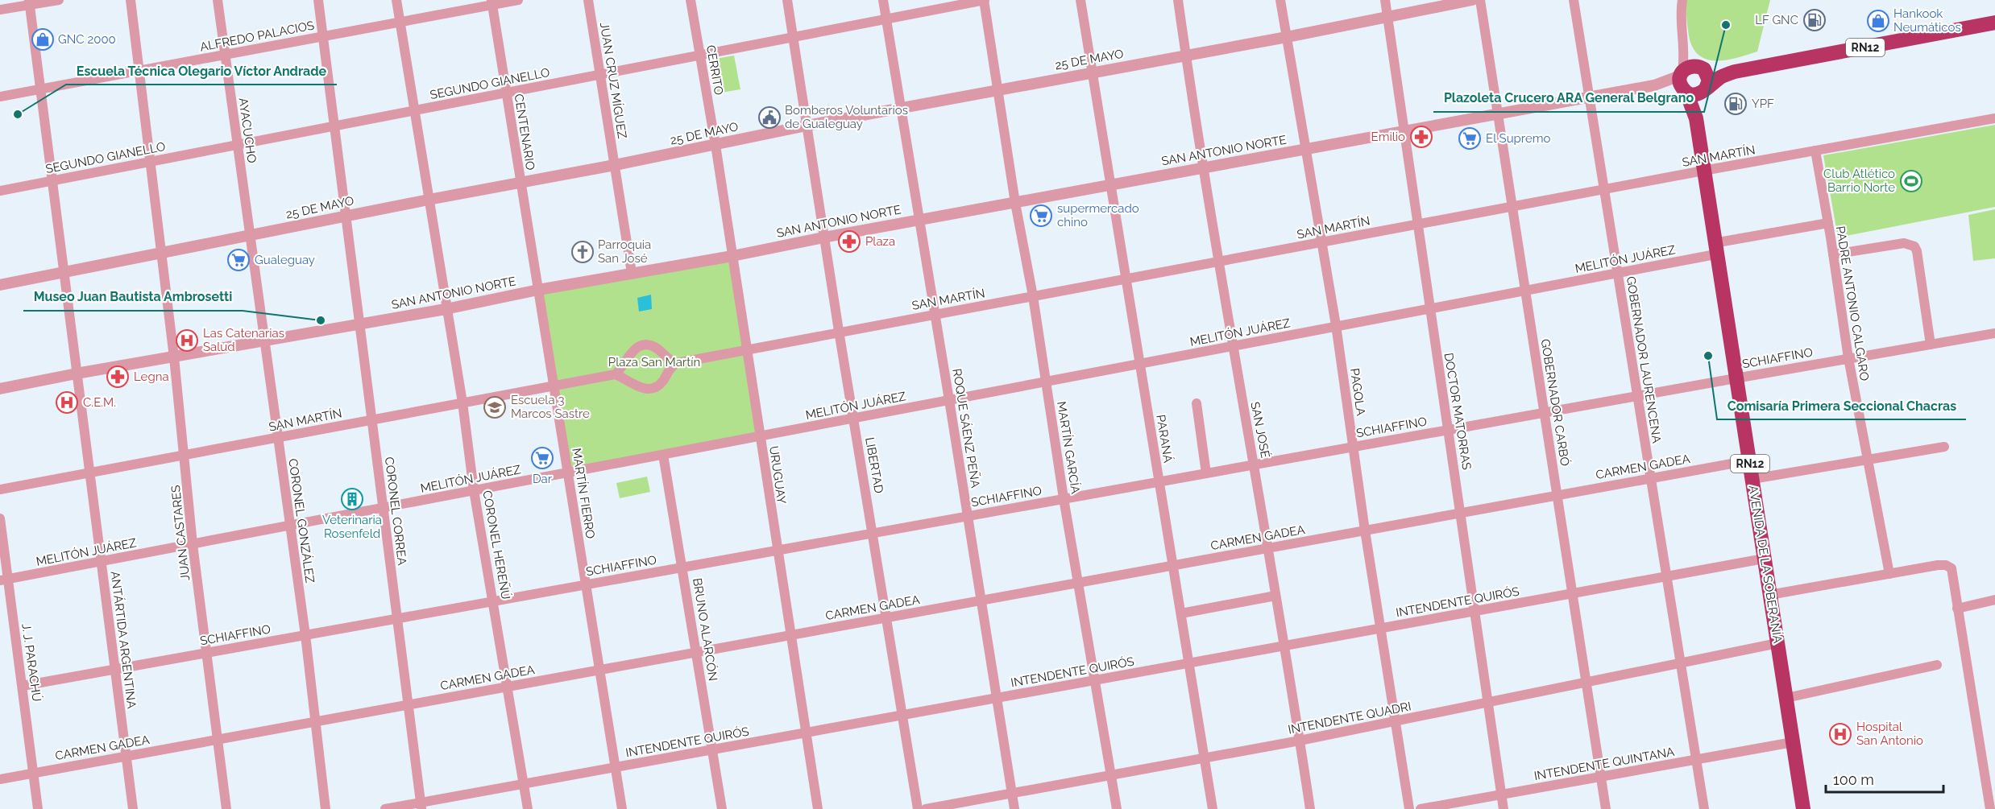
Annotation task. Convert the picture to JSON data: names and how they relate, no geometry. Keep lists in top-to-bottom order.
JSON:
{
  "streets": {
    "highway": ["RN12", "AVENIDA DE LA SOBERANÍA"],
    "street": [
      "ALFREDO PALACIOS",
      "25 DE MAYO",
      "CERRITO",
      "JUAN CRUZ MÍGUEZ",
      "SEGUNDO GIANELLO",
      "AYACUCHO",
      "CENTENARIO",
      "SAN ANTONIO NORTE",
      "SAN MARTÍN",
      "MELITÓN JUÁREZ",
      "PADRE ANTONIO CALGARO",
      "SCHIAFFINO",
      "GOBERNADOR LAURENCENA",
      "PAGOLA",
      "GOBERNADOR CARBÓ",
      "DOCTOR MATORRAS",
      "ROQUE SÁENZ PEÑA",
      "SAN JOSÉ",
      "PARANÁ",
      "MARTÍN GARCÍA",
      "LIBERTAD",
      "CARMEN GADEA",
      "URUGUAY",
      "MARTÍN FIERRO",
      "CORONEL CORREA",
      "CORONEL GONZÁLEZ",
      "JUAN CASTARES",
      "CORONEL HEREÑÚ",
      "INTENDENTE QUIRÓS",
      "BRUNO ALARCÓN",
      "ANTÁRTIDA ARGENTINA",
      "J. J. PARACHÚ",
      "INTENDENTE QUADRI",
      "INTENDENTE QUINTANA"
    ]
  },
  "crossings": [
    ["ALFREDO PALACIOS", "AYACUCHO"],
    ["ALFREDO PALACIOS", "CENTENARIO"],
    ["ALFREDO PALACIOS", "CORONEL CORREA"],
    ["ALFREDO PALACIOS", "JUAN CASTARES"],
    ["ALFREDO PALACIOS", "CORONEL HEREÑÚ"],
    ["ALFREDO PALACIOS", "ANTÁRTIDA ARGENTINA"],
    ["RN12", "SAN ANTONIO NORTE"],
    ["RN12", "AVENIDA DE LA SOBERANÍA"],
    ["25 DE MAYO", "CERRITO"],
    ["25 DE MAYO", "JUAN CRUZ MÍGUEZ"],
    ["25 DE MAYO", "AYACUCHO"],
    ["25 DE MAYO", "CENTENARIO"],
    ["25 DE MAYO", "PAGOLA"],
    ["25 DE MAYO", "DOCTOR MATORRAS"],
    ["25 DE MAYO", "ROQUE SÁENZ PEÑA"],
    ["25 DE MAYO", "SAN JOSÉ"],
    ["25 DE MAYO", "PARANÁ"],
    ["25 DE MAYO", "MARTÍN GARCÍA"],
    ["25 DE MAYO", "LIBERTAD"],
    ["25 DE MAYO", "URUGUAY"],
    ["25 DE MAYO", "MARTÍN FIERRO"],
    ["25 DE MAYO", "CORONEL CORREA"],
    ["25 DE MAYO", "CORONEL GONZÁLEZ"],
    ["25 DE MAYO", "JUAN CASTARES"],
    ["25 DE MAYO", "CORONEL HEREÑÚ"],
    ["25 DE MAYO", "ANTÁRTIDA ARGENTINA"],
    ["CERRITO", "SEGUNDO GIANELLO"],
    ["CERRITO", "URUGUAY"],
    ["JUAN CRUZ MÍGUEZ", "SEGUNDO GIANELLO"],
    ["SEGUNDO GIANELLO", "AYACUCHO"],
    ["SEGUNDO GIANELLO", "CENTENARIO"],
    ["SEGUNDO GIANELLO", "ROQUE SÁENZ PEÑA"],
    ["SEGUNDO GIANELLO", "MARTÍN GARCÍA"],
    ["SEGUNDO GIANELLO", "LIBERTAD"],
    ["SEGUNDO GIANELLO", "CORONEL CORREA"],
    ["SEGUNDO GIANELLO", "JUAN CASTARES"],
    ["SEGUNDO GIANELLO", "CORONEL HEREÑÚ"],
    ["SEGUNDO GIANELLO", "ANTÁRTIDA ARGENTINA"],
    ["AYACUCHO", "CORONEL GONZÁLEZ"],
    ["CENTENARIO", "MARTÍN FIERRO"],
    ["SAN ANTONIO NORTE", "GOBERNADOR LAURENCENA"],
    ["SAN ANTONIO NORTE", "PAGOLA"],
    ["SAN ANTONIO NORTE", "GOBERNADOR CARBÓ"],
    ["SAN ANTONIO NORTE", "DOCTOR MATORRAS"],
    ["SAN ANTONIO NORTE", "ROQUE SÁENZ PEÑA"],
    ["SAN ANTONIO NORTE", "SAN JOSÉ"],
    ["SAN ANTONIO NORTE", "PARANÁ"],
    ["SAN ANTONIO NORTE", "MARTÍN GARCÍA"],
    ["SAN ANTONIO NORTE", "LIBERTAD"],
    ["SAN ANTONIO NORTE", "URUGUAY"],
    ["SAN ANTONIO NORTE", "MARTÍN FIERRO"],
    ["SAN ANTONIO NORTE", "CORONEL CORREA"],
    ["SAN ANTONIO NORTE", "CORONEL GONZÁLEZ"],
    ["SAN ANTONIO NORTE", "JUAN CASTARES"],
    ["SAN ANTONIO NORTE", "CORONEL HEREÑÚ"],
    ["SAN ANTONIO NORTE", "AVENIDA DE LA SOBERANÍA"],
    ["SAN ANTONIO NORTE", "ANTÁRTIDA ARGENTINA"],
    ["SAN MARTÍN", "PADRE ANTONIO CALGARO"],
    ["SAN MARTÍN", "GOBERNADOR LAURENCENA"],
    ["SAN MARTÍN", "PAGOLA"],
    ["SAN MARTÍN", "GOBERNADOR CARBÓ"],
    ["SAN MARTÍN", "DOCTOR MATORRAS"],
    ["SAN MARTÍN", "ROQUE SÁENZ PEÑA"],
    ["SAN MARTÍN", "SAN JOSÉ"],
    ["SAN MARTÍN", "PARANÁ"],
    ["SAN MARTÍN", "MARTÍN GARCÍA"],
    ["SAN MARTÍN", "LIBERTAD"],
    ["SAN MARTÍN", "URUGUAY"],
    ["SAN MARTÍN", "MARTÍN FIERRO"],
    ["SAN MARTÍN", "CORONEL CORREA"],
    ["SAN MARTÍN", "CORONEL GONZÁLEZ"],
    ["SAN MARTÍN", "JUAN CASTARES"],
    ["SAN MARTÍN", "CORONEL HEREÑÚ"],
    ["SAN MARTÍN", "AVENIDA DE LA SOBERANÍA"],
    ["SAN MARTÍN", "ANTÁRTIDA ARGENTINA"],
    ["MELITÓN JUÁREZ", "PADRE ANTONIO CALGARO"],
    ["MELITÓN JUÁREZ", "GOBERNADOR LAURENCENA"],
    ["MELITÓN JUÁREZ", "PAGOLA"],
    ["MELITÓN JUÁREZ", "GOBERNADOR CARBÓ"],
    ["MELITÓN JUÁREZ", "DOCTOR MATORRAS"],
    ["MELITÓN JUÁREZ", "ROQUE SÁENZ PEÑA"],
    ["MELITÓN JUÁREZ", "SAN JOSÉ"],
    ["MELITÓN JUÁREZ", "PARANÁ"],
    ["MELITÓN JUÁREZ", "MARTÍN GARCÍA"],
    ["MELITÓN JUÁREZ", "LIBERTAD"],
    ["MELITÓN JUÁREZ", "URUGUAY"],
    ["MELITÓN JUÁREZ", "MARTÍN FIERRO"],
    ["MELITÓN JUÁREZ", "CORONEL CORREA"],
    ["MELITÓN JUÁREZ", "CORONEL GONZÁLEZ"],
    ["MELITÓN JUÁREZ", "JUAN CASTARES"],
    ["MELITÓN JUÁREZ", "CORONEL HEREÑÚ"],
    ["MELITÓN JUÁREZ", "AVENIDA DE LA SOBERANÍA"],
    ["MELITÓN JUÁREZ", "BRUNO ALARCÓN"],
    ["MELITÓN JUÁREZ", "ANTÁRTIDA ARGENTINA"],
    ["MELITÓN JUÁREZ", "J. J. PARACHÚ"],
    ["PADRE ANTONIO CALGARO", "SCHIAFFINO"],
    ["SCHIAFFINO", "GOBERNADOR LAURENCENA"],
    ["SCHIAFFINO", "PAGOLA"],
    ["SCHIAFFINO", "GOBERNADOR CARBÓ"],
    ["SCHIAFFINO", "DOCTOR MATORRAS"],
    ["SCHIAFFINO", "ROQUE SÁENZ PEÑA"],
    ["SCHIAFFINO", "SAN JOSÉ"],
    ["SCHIAFFINO", "PARANÁ"],
    ["SCHIAFFINO", "MARTÍN GARCÍA"],
    ["SCHIAFFINO", "LIBERTAD"],
    ["SCHIAFFINO", "URUGUAY"],
    ["SCHIAFFINO", "MARTÍN FIERRO"],
    ["SCHIAFFINO", "CORONEL CORREA"],
    ["SCHIAFFINO", "CORONEL GONZÁLEZ"],
    ["SCHIAFFINO", "JUAN CASTARES"],
    ["SCHIAFFINO", "CORONEL HEREÑÚ"],
    ["SCHIAFFINO", "AVENIDA DE LA SOBERANÍA"],
    ["SCHIAFFINO", "BRUNO ALARCÓN"],
    ["SCHIAFFINO", "ANTÁRTIDA ARGENTINA"],
    ["SCHIAFFINO", "J. J. PARACHÚ"],
    ["GOBERNADOR LAURENCENA", "CARMEN GADEA"],
    ["GOBERNADOR LAURENCENA", "INTENDENTE QUIRÓS"],
    ["GOBERNADOR LAURENCENA", "INTENDENTE QUADRI"],
    ["GOBERNADOR LAURENCENA", "INTENDENTE QUINTANA"],
    ["PAGOLA", "CARMEN GADEA"],
    ["PAGOLA", "INTENDENTE QUIRÓS"],
    ["PAGOLA", "INTENDENTE QUADRI"],
    ["GOBERNADOR CARBÓ", "CARMEN GADEA"],
    ["GOBERNADOR CARBÓ", "INTENDENTE QUIRÓS"],
    ["GOBERNADOR CARBÓ", "INTENDENTE QUADRI"],
    ["GOBERNADOR CARBÓ", "INTENDENTE QUINTANA"],
    ["DOCTOR MATORRAS", "CARMEN GADEA"],
    ["DOCTOR MATORRAS", "INTENDENTE QUIRÓS"],
    ["DOCTOR MATORRAS", "INTENDENTE QUADRI"],
    ["DOCTOR MATORRAS", "INTENDENTE QUINTANA"],
    ["ROQUE SÁENZ PEÑA", "CARMEN GADEA"],
    ["ROQUE SÁENZ PEÑA", "INTENDENTE QUIRÓS"],
    ["ROQUE SÁENZ PEÑA", "INTENDENTE QUADRI"],
    ["SAN JOSÉ", "CARMEN GADEA"],
    ["SAN JOSÉ", "INTENDENTE QUIRÓS"],
    ["SAN JOSÉ", "INTENDENTE QUADRI"],
    ["PARANÁ", "CARMEN GADEA"],
    ["PARANÁ", "INTENDENTE QUIRÓS"],
    ["PARANÁ", "INTENDENTE QUADRI"],
    ["MARTÍN GARCÍA", "CARMEN GADEA"],
    ["MARTÍN GARCÍA", "INTENDENTE QUIRÓS"],
    ["MARTÍN GARCÍA", "INTENDENTE QUADRI"],
    ["LIBERTAD", "CARMEN GADEA"],
    ["LIBERTAD", "INTENDENTE QUIRÓS"],
    ["CARMEN GADEA", "URUGUAY"],
    ["CARMEN GADEA", "MARTÍN FIERRO"],
    ["CARMEN GADEA", "CORONEL CORREA"],
    ["CARMEN GADEA", "CORONEL GONZÁLEZ"],
    ["CARMEN GADEA", "JUAN CASTARES"],
    ["CARMEN GADEA", "CORONEL HEREÑÚ"],
    ["CARMEN GADEA", "AVENIDA DE LA SOBERANÍA"],
    ["CARMEN GADEA", "BRUNO ALARCÓN"],
    ["CARMEN GADEA", "ANTÁRTIDA ARGENTINA"],
    ["CARMEN GADEA", "J. J. PARACHÚ"],
    ["URUGUAY", "INTENDENTE QUIRÓS"],
    ["MARTÍN FIERRO", "INTENDENTE QUIRÓS"],
    ["CORONEL CORREA", "INTENDENTE QUIRÓS"],
    ["CORONEL HEREÑÚ", "INTENDENTE QUIRÓS"],
    ["AVENIDA DE LA SOBERANÍA", "INTENDENTE QUIRÓS"],
    ["AVENIDA DE LA SOBERANÍA", "INTENDENTE QUADRI"],
    ["AVENIDA DE LA SOBERANÍA", "INTENDENTE QUINTANA"],
    ["INTENDENTE QUIRÓS", "BRUNO ALARCÓN"]
  ],
  "parks": ["Plaza San Martín"],
  "places": {
    "fuel station": ["LF GNC", "YPF"],
    "shop": ["Hankook Neumáticos", "GNC 2000"],
    "other": [
      "Plazoleta Crucero ARA General Belgrano",
      "Escuela Técnica Olegario Víctor Andrade",
      "Museo Juan Bautista Ambrosetti",
      "Comisaría Primera Seccional Chacras"
    ],
    "public building": ["Bomberos Voluntarios de Gualeguay"],
    "pharmacy": ["Emilio", "Plaza", "Legna"],
    "supermarket": [
      "El Supremo",
      "supermercado chino",
      "Gualeguay",
      "Dar"
    ],
    "sports": ["Club Atlético Barrio Norte"],
    "church": ["Parroquia San José"],
    "hospital": ["Las Catenarias Salud", "C.E.M.", "Hospital San Antonio"],
    "school or university": ["Escuela 3 Marcos Sastre"],
    "building": ["Veterinaria Rosenfeld"]
  },
  "scale_bar": "100 m"
}
